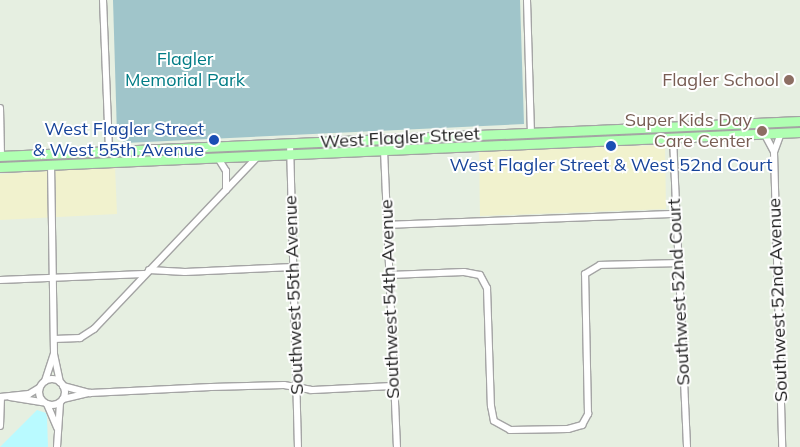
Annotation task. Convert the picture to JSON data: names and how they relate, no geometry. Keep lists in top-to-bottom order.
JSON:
{
  "streets": {
    "main road": ["West Flagler Street"],
    "street": [
      "Southwest 52nd Court",
      "Southwest 55th Avenue",
      "Southwest 54th Avenue",
      "Southwest 52nd Avenue"
    ]
  },
  "crossings": [
    ["West Flagler Street", "Southwest 52nd Court"],
    ["West Flagler Street", "Southwest 55th Avenue"],
    ["West Flagler Street", "Southwest 54th Avenue"],
    ["West Flagler Street", "Southwest 52nd Avenue"]
  ],
  "parks": ["Flagler Memorial Park"],
  "places": [
    "Flagler School",
    "Super Kids Day Care Center",
    "West Flagler Street & West 55th Avenue",
    "West Flagler Street & West 52nd Court"
  ]
}
